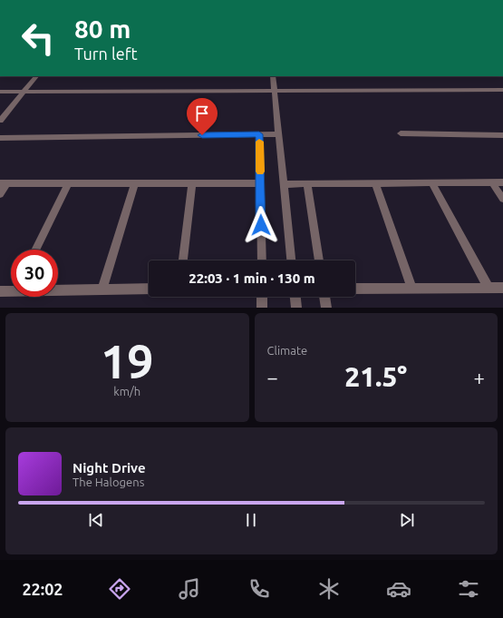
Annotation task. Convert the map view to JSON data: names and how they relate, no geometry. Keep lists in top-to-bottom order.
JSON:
{
  "page": {
    "turn": ["80 m", "Turn left"],
    "limit": "30",
    "trip": "22:03 · 1 min · 130 m",
    "tile": [
      ["19", "km/h"],
      "Climate"
    ],
    "heat": ["−", "21.5°", "+"],
    "song": ["Night Drive", "The Halogens"],
    "tabs": "22:02"
  }
}
